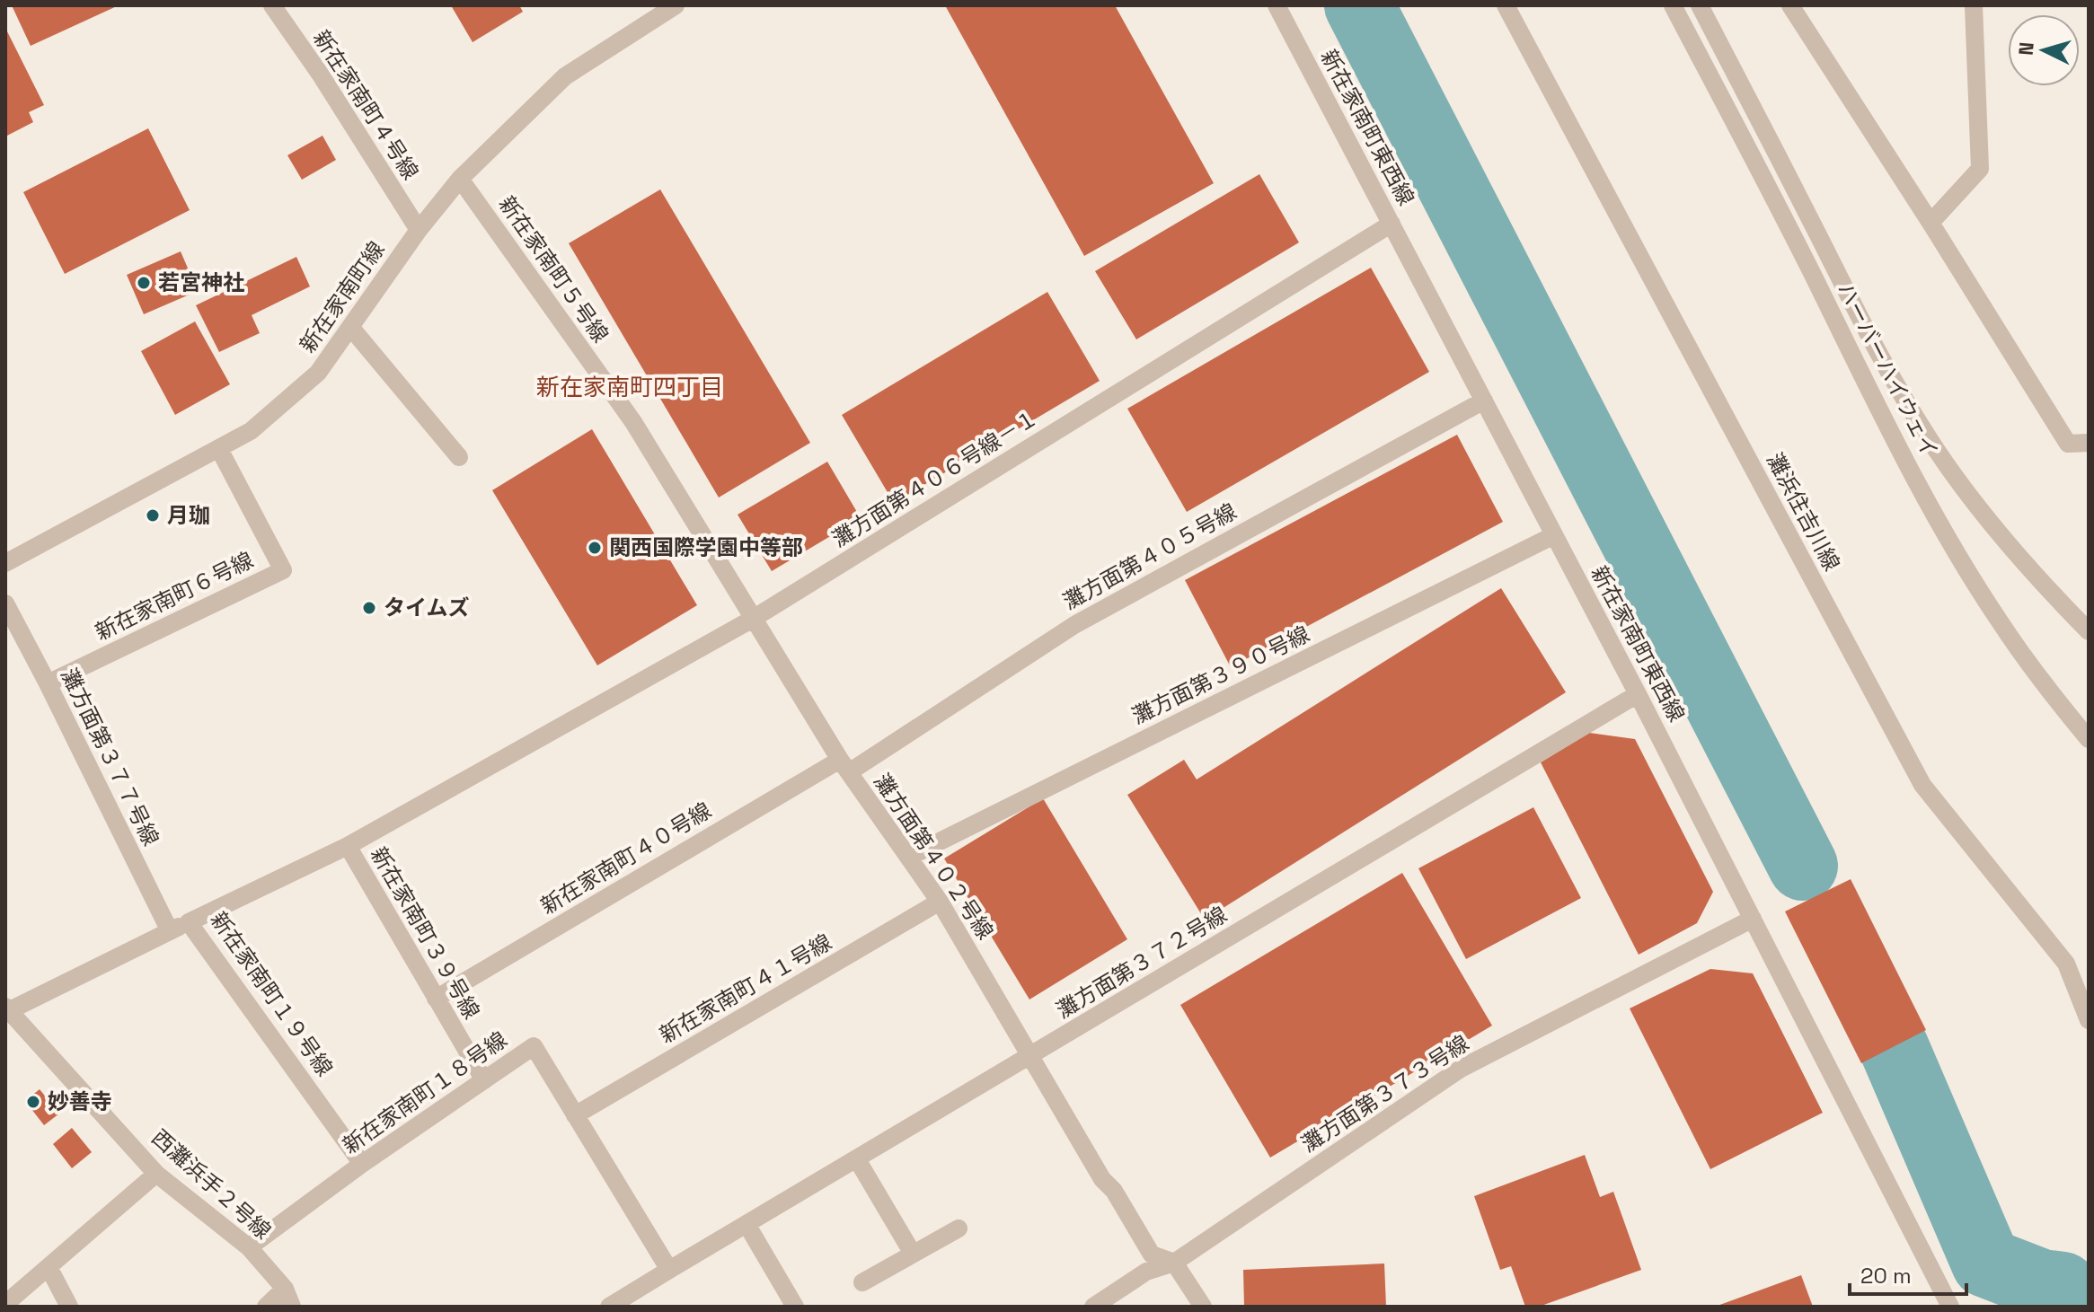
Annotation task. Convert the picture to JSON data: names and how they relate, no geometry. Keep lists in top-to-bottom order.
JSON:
{
  "streets": {
    "street": [
      "新在家南町４号線",
      "新在家南町東西線",
      "新在家南町５号線",
      "新在家南町線",
      "ハーバーハイウェイ",
      "灘方面第４０６号線－１",
      "灘浜住吉川線",
      "灘方面第４０５号線",
      "新在家南町６号線",
      "灘方面第３９０号線",
      "灘方面第３７７号線",
      "灘方面第４０２号線",
      "新在家南町４０号線",
      "新在家南町３９号線",
      "灘方面第３７２号線",
      "新在家南町４１号線",
      "新在家南町１９号線",
      "新在家南町１８号線",
      "灘方面第３７３号線",
      "西灘浜手２号線"
    ]
  },
  "crossings": [
    ["新在家南町４号線", "新在家南町線"],
    ["新在家南町東西線", "灘方面第４０６号線－１"],
    ["新在家南町東西線", "灘方面第４０５号線"],
    ["新在家南町東西線", "灘方面第３９０号線"],
    ["新在家南町東西線", "灘方面第３７２号線"],
    ["新在家南町東西線", "灘方面第３７３号線"],
    ["新在家南町５号線", "新在家南町線"],
    ["新在家南町５号線", "灘方面第４０２号線"],
    ["新在家南町線", "新在家南町６号線"],
    ["灘方面第４０６号線－１", "灘方面第４０２号線"],
    ["灘方面第４０６号線－１", "新在家南町３９号線"],
    ["灘方面第４０６号線－１", "新在家南町１９号線"],
    ["灘方面第４０５号線", "灘方面第４０２号線"],
    ["灘方面第４０５号線", "新在家南町４０号線"],
    ["新在家南町６号線", "灘方面第３７７号線"],
    ["灘方面第３９０号線", "灘方面第４０２号線"],
    ["灘方面第４０２号線", "新在家南町４０号線"],
    ["灘方面第４０２号線", "灘方面第３７２号線"],
    ["灘方面第４０２号線", "新在家南町４１号線"],
    ["灘方面第４０２号線", "灘方面第３７３号線"],
    ["新在家南町４０号線", "新在家南町３９号線"],
    ["新在家南町３９号線", "新在家南町１９号線"],
    ["新在家南町３９号線", "新在家南町１８号線"],
    ["灘方面第３７２号線", "新在家南町１８号線"],
    ["新在家南町４１号線", "新在家南町１８号線"],
    ["新在家南町１９号線", "新在家南町１８号線"],
    ["新在家南町１８号線", "西灘浜手２号線"]
  ],
  "districts": ["新在家南町四丁目"],
  "places": [
    "若宮神社",
    "月珈",
    "関西国際学園中等部",
    "タイムズ",
    "妙善寺"
  ],
  "scale_bar": "20 m",
  "north": "left"
}
